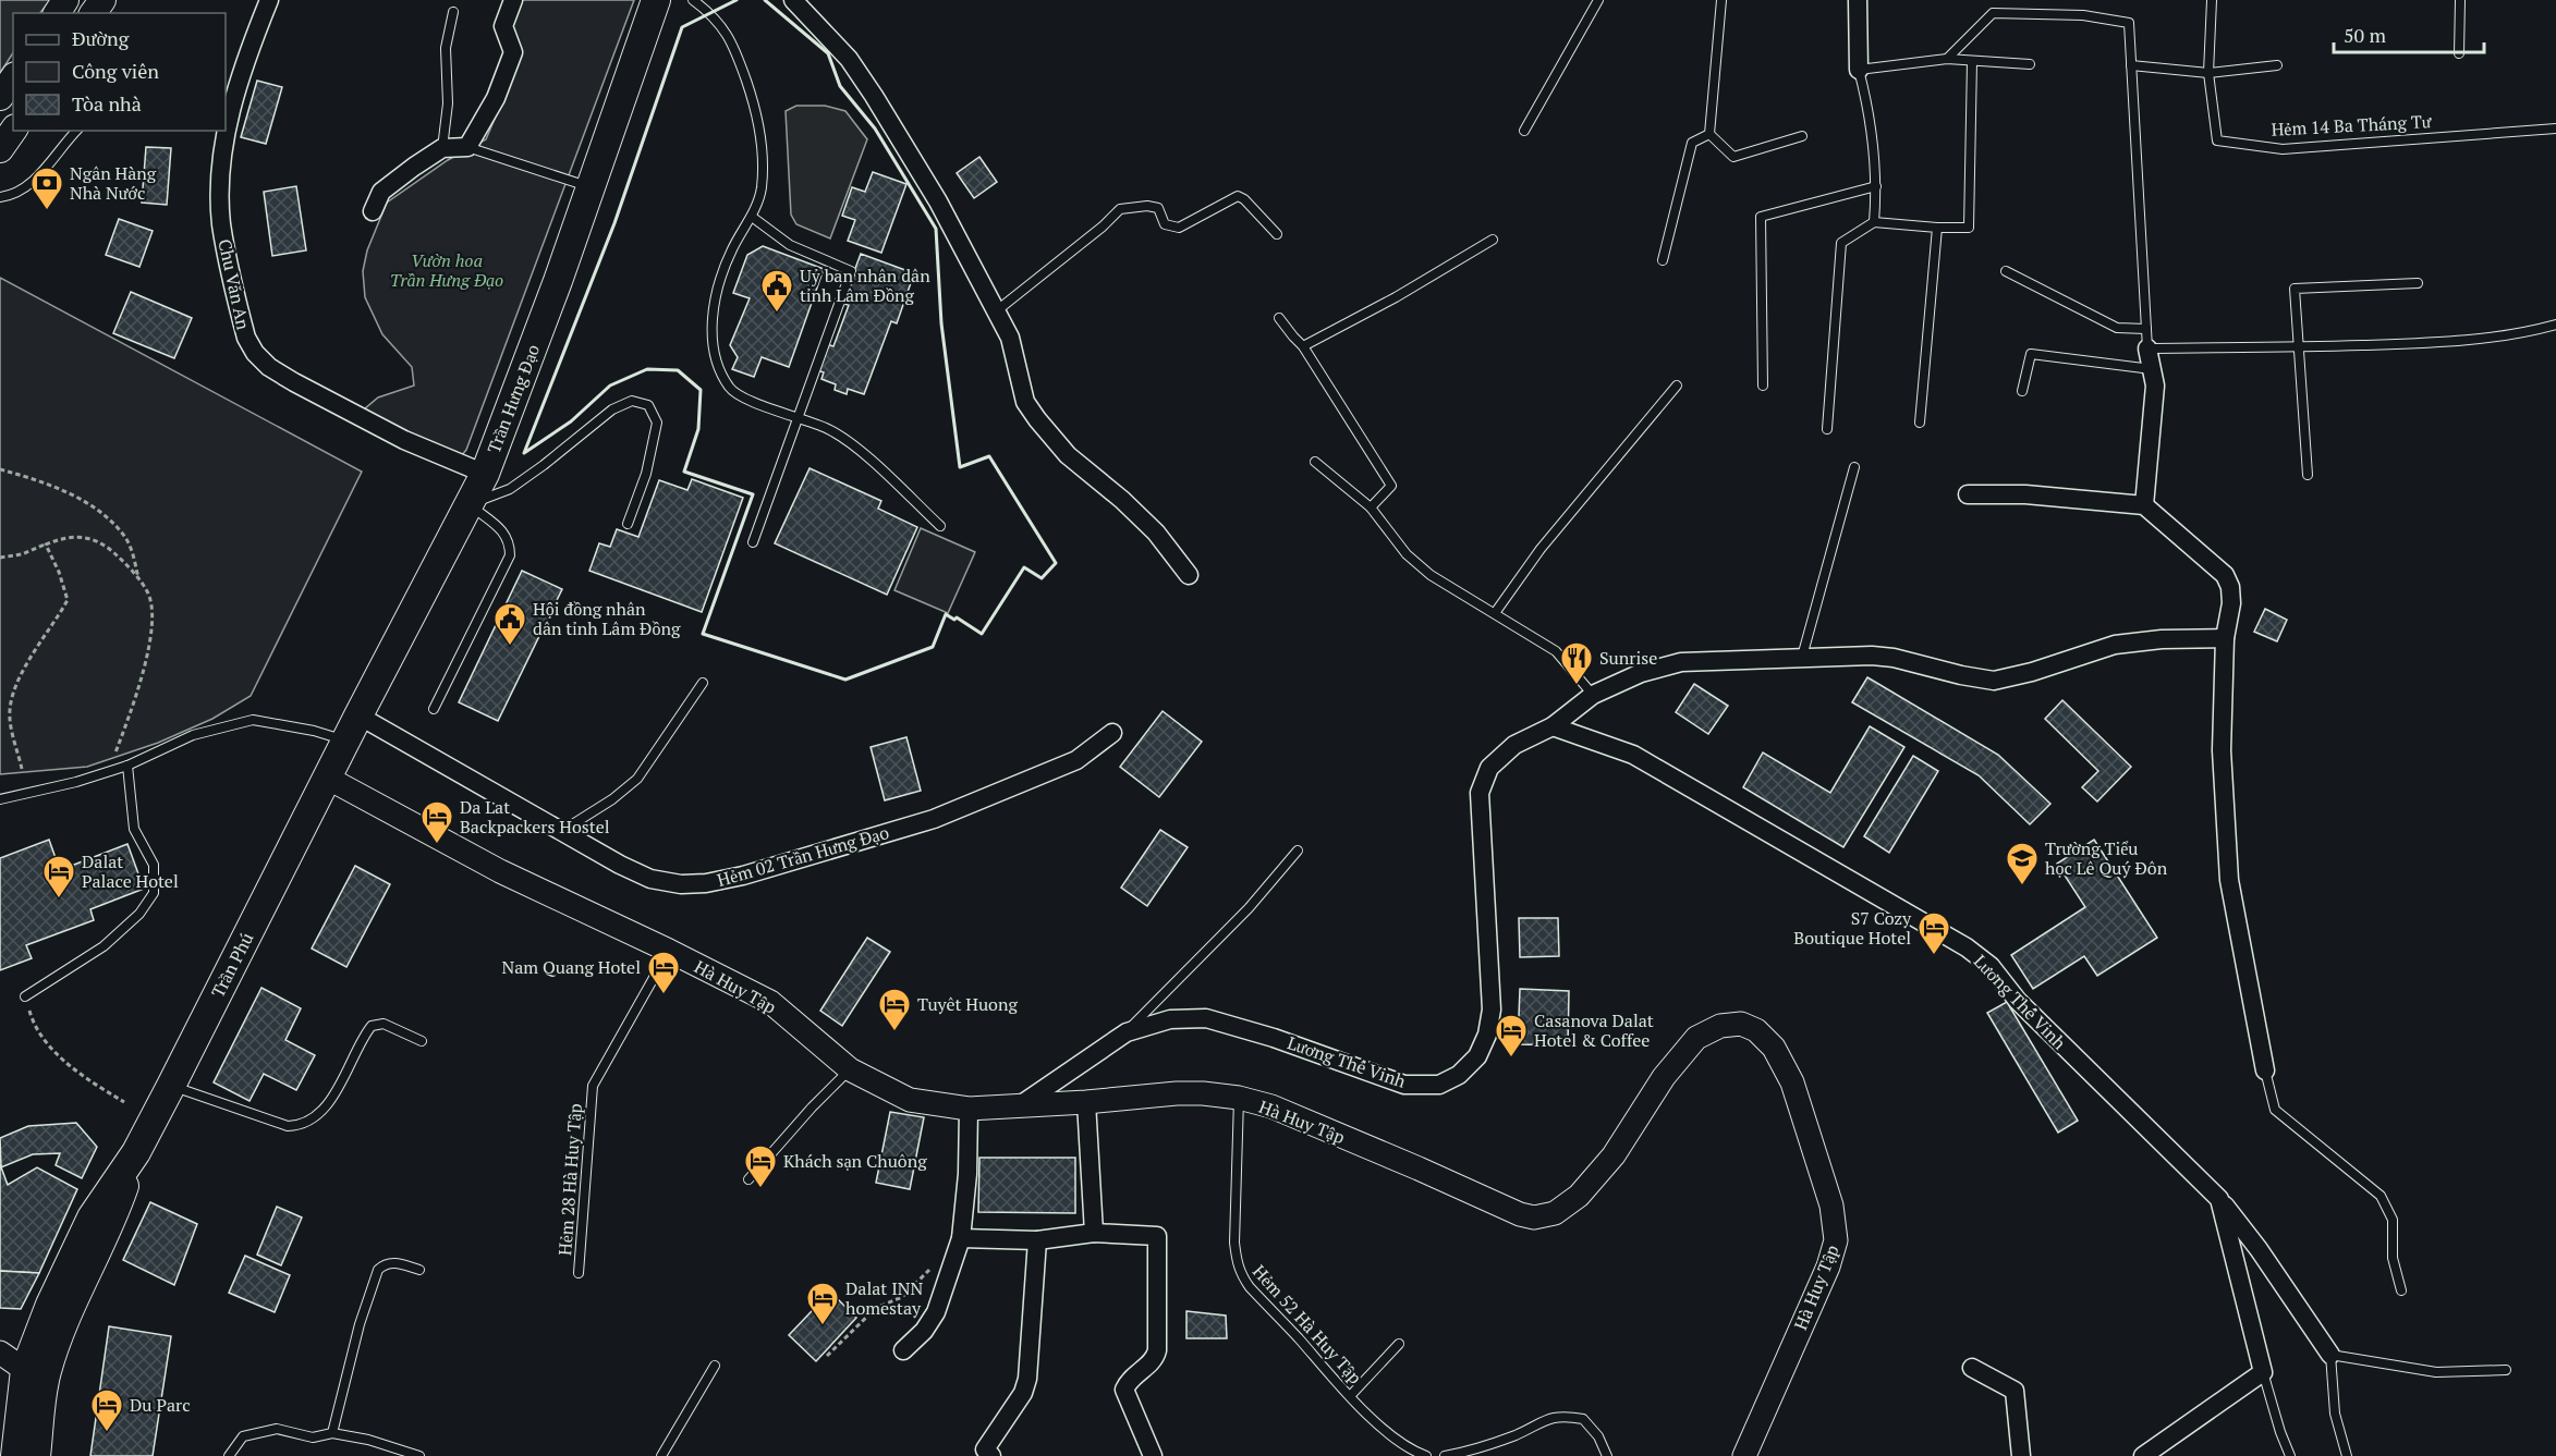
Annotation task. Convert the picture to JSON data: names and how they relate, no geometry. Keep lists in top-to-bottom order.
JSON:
{
  "streets": {
    "main road": ["Trần Hưng Đạo", "Trần Phú"],
    "street": [
      "Chu Văn An",
      "Hẻm 02 Trần Hưng Đạo",
      "Hà Huy Tập",
      "Lương Thế Vinh"
    ],
    "lane": ["Hẻm 14 Ba Tháng Tư", "Hẻm 28 Hà Huy Tập", "Hẻm 52 Hà Huy Tập"]
  },
  "crossings": [
    ["Chu Văn An", "Trần Hưng Đạo"],
    ["Trần Hưng Đạo", "Hẻm 02 Trần Hưng Đạo"],
    ["Trần Hưng Đạo", "Trần Phú"],
    ["Trần Hưng Đạo", "Hà Huy Tập"],
    ["Trần Phú", "Hà Huy Tập"],
    ["Hà Huy Tập", "Lương Thế Vinh"],
    ["Hà Huy Tập", "Hẻm 28 Hà Huy Tập"],
    ["Hà Huy Tập", "Hẻm 52 Hà Huy Tập"]
  ],
  "parks": ["Vườn hoa Trần Hưng Đạo"],
  "places": {
    "bank": ["Ngân Hàng Nhà Nước"],
    "public building": ["Uỷ ban nhân dân tỉnh Lâm Đồng", "Hội đồng nhân dân tỉnh Lâm Đồng"],
    "restaurant": ["Sunrise"],
    "hotel": [
      "Da Lat Backpackers Hostel",
      "Dalat Palace Hotel",
      "S7 Cozy Boutique Hotel",
      "Nam Quang Hotel",
      "Tuyêt Huong",
      "Casanova Dalat Hotel & Coffee",
      "Khách sạn Chuông",
      "Dalat INN homestay",
      "Du Parc"
    ],
    "school or university": ["Trường Tiểu học Lê Quý Đôn"]
  },
  "legend": ["Đường", "Công viên", "Tòa nhà"],
  "scale_bar": "50 m"
}
